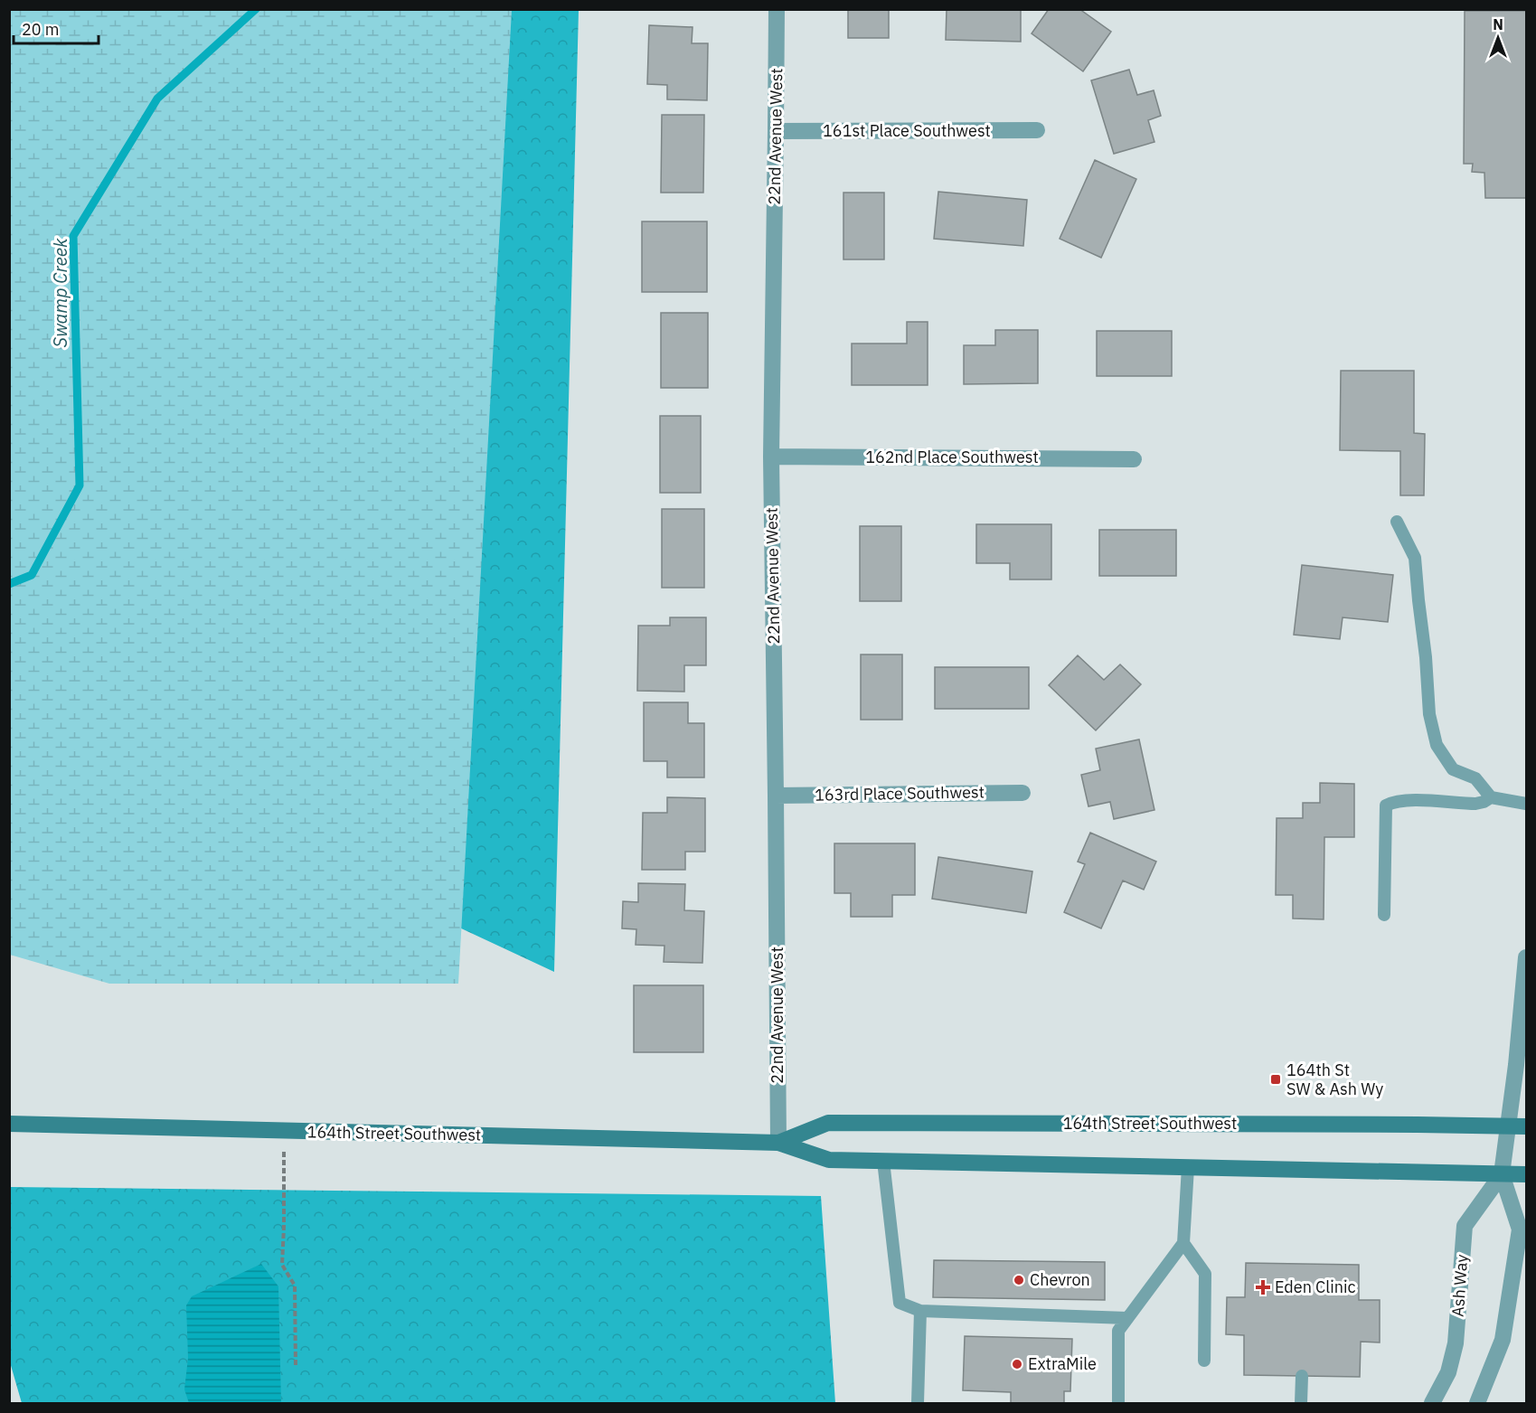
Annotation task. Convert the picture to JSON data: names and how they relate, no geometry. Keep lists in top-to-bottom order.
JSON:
{
  "streets": {
    "main road": ["164th Street Southwest"],
    "street": [
      "161st Place Southwest",
      "22nd Avenue West",
      "162nd Place Southwest",
      "163rd Place Southwest",
      "Ash Way"
    ]
  },
  "crossings": [
    ["161st Place Southwest", "22nd Avenue West"],
    ["22nd Avenue West", "162nd Place Southwest"],
    ["22nd Avenue West", "163rd Place Southwest"],
    ["22nd Avenue West", "164th Street Southwest"],
    ["164th Street Southwest", "Ash Way"]
  ],
  "water": ["Swamp Creek"],
  "places": {
    "transit": ["164th St SW & Ash Wy"],
    "other": ["Chevron", "ExtraMile"],
    "health": ["Eden Clinic"]
  },
  "scale_bar": "20 m",
  "north": "top"
}
